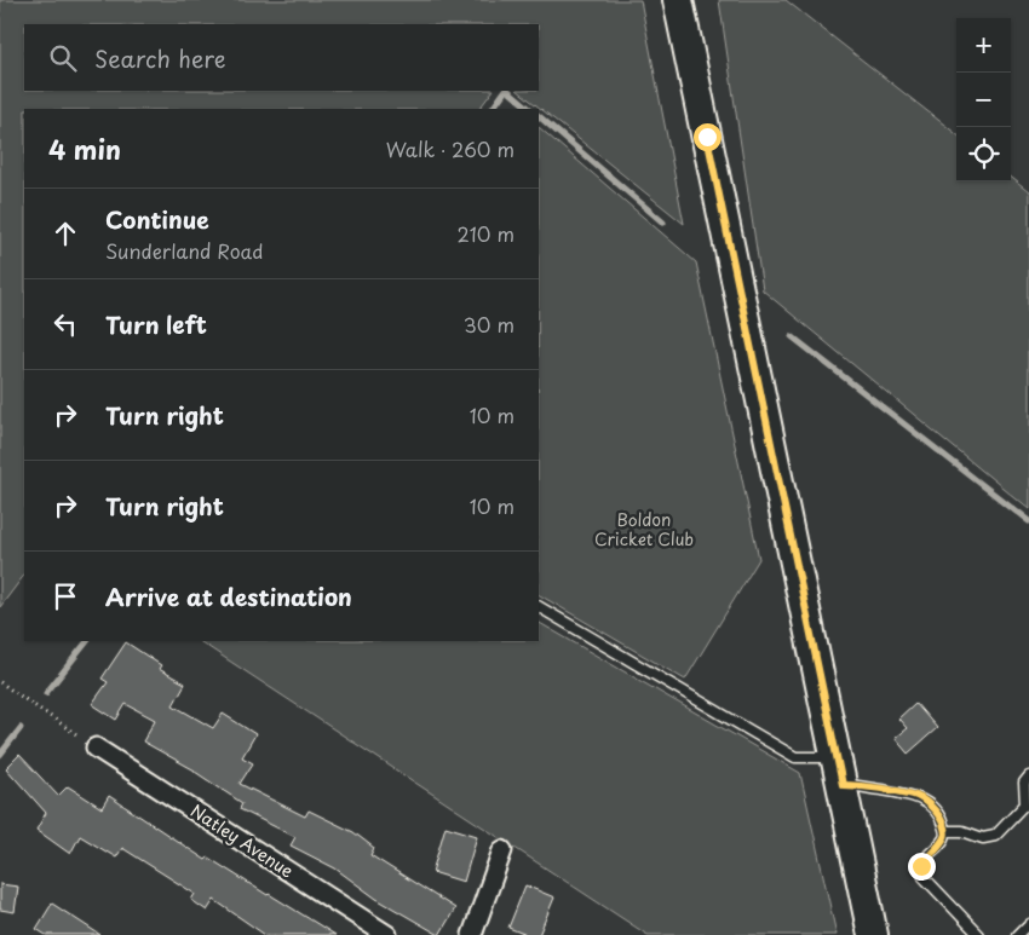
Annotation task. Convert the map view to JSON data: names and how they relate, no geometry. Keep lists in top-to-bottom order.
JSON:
{
  "streets": {
    "street": ["Natley Avenue"]
  },
  "parks": ["Boldon Cricket Club"],
  "page": {
    "map_buttons": ["+", "−"],
    "search": "Search here",
    "heading": ["4 min", "Walk · 260 m"],
    "list": [
      ["Continue", "Sunderland Road", "210 m"],
      ["Turn left", "30 m"],
      ["Turn right", "10 m"],
      ["Turn right", "10 m"],
      "Arrive at destination"
    ]
  }
}
